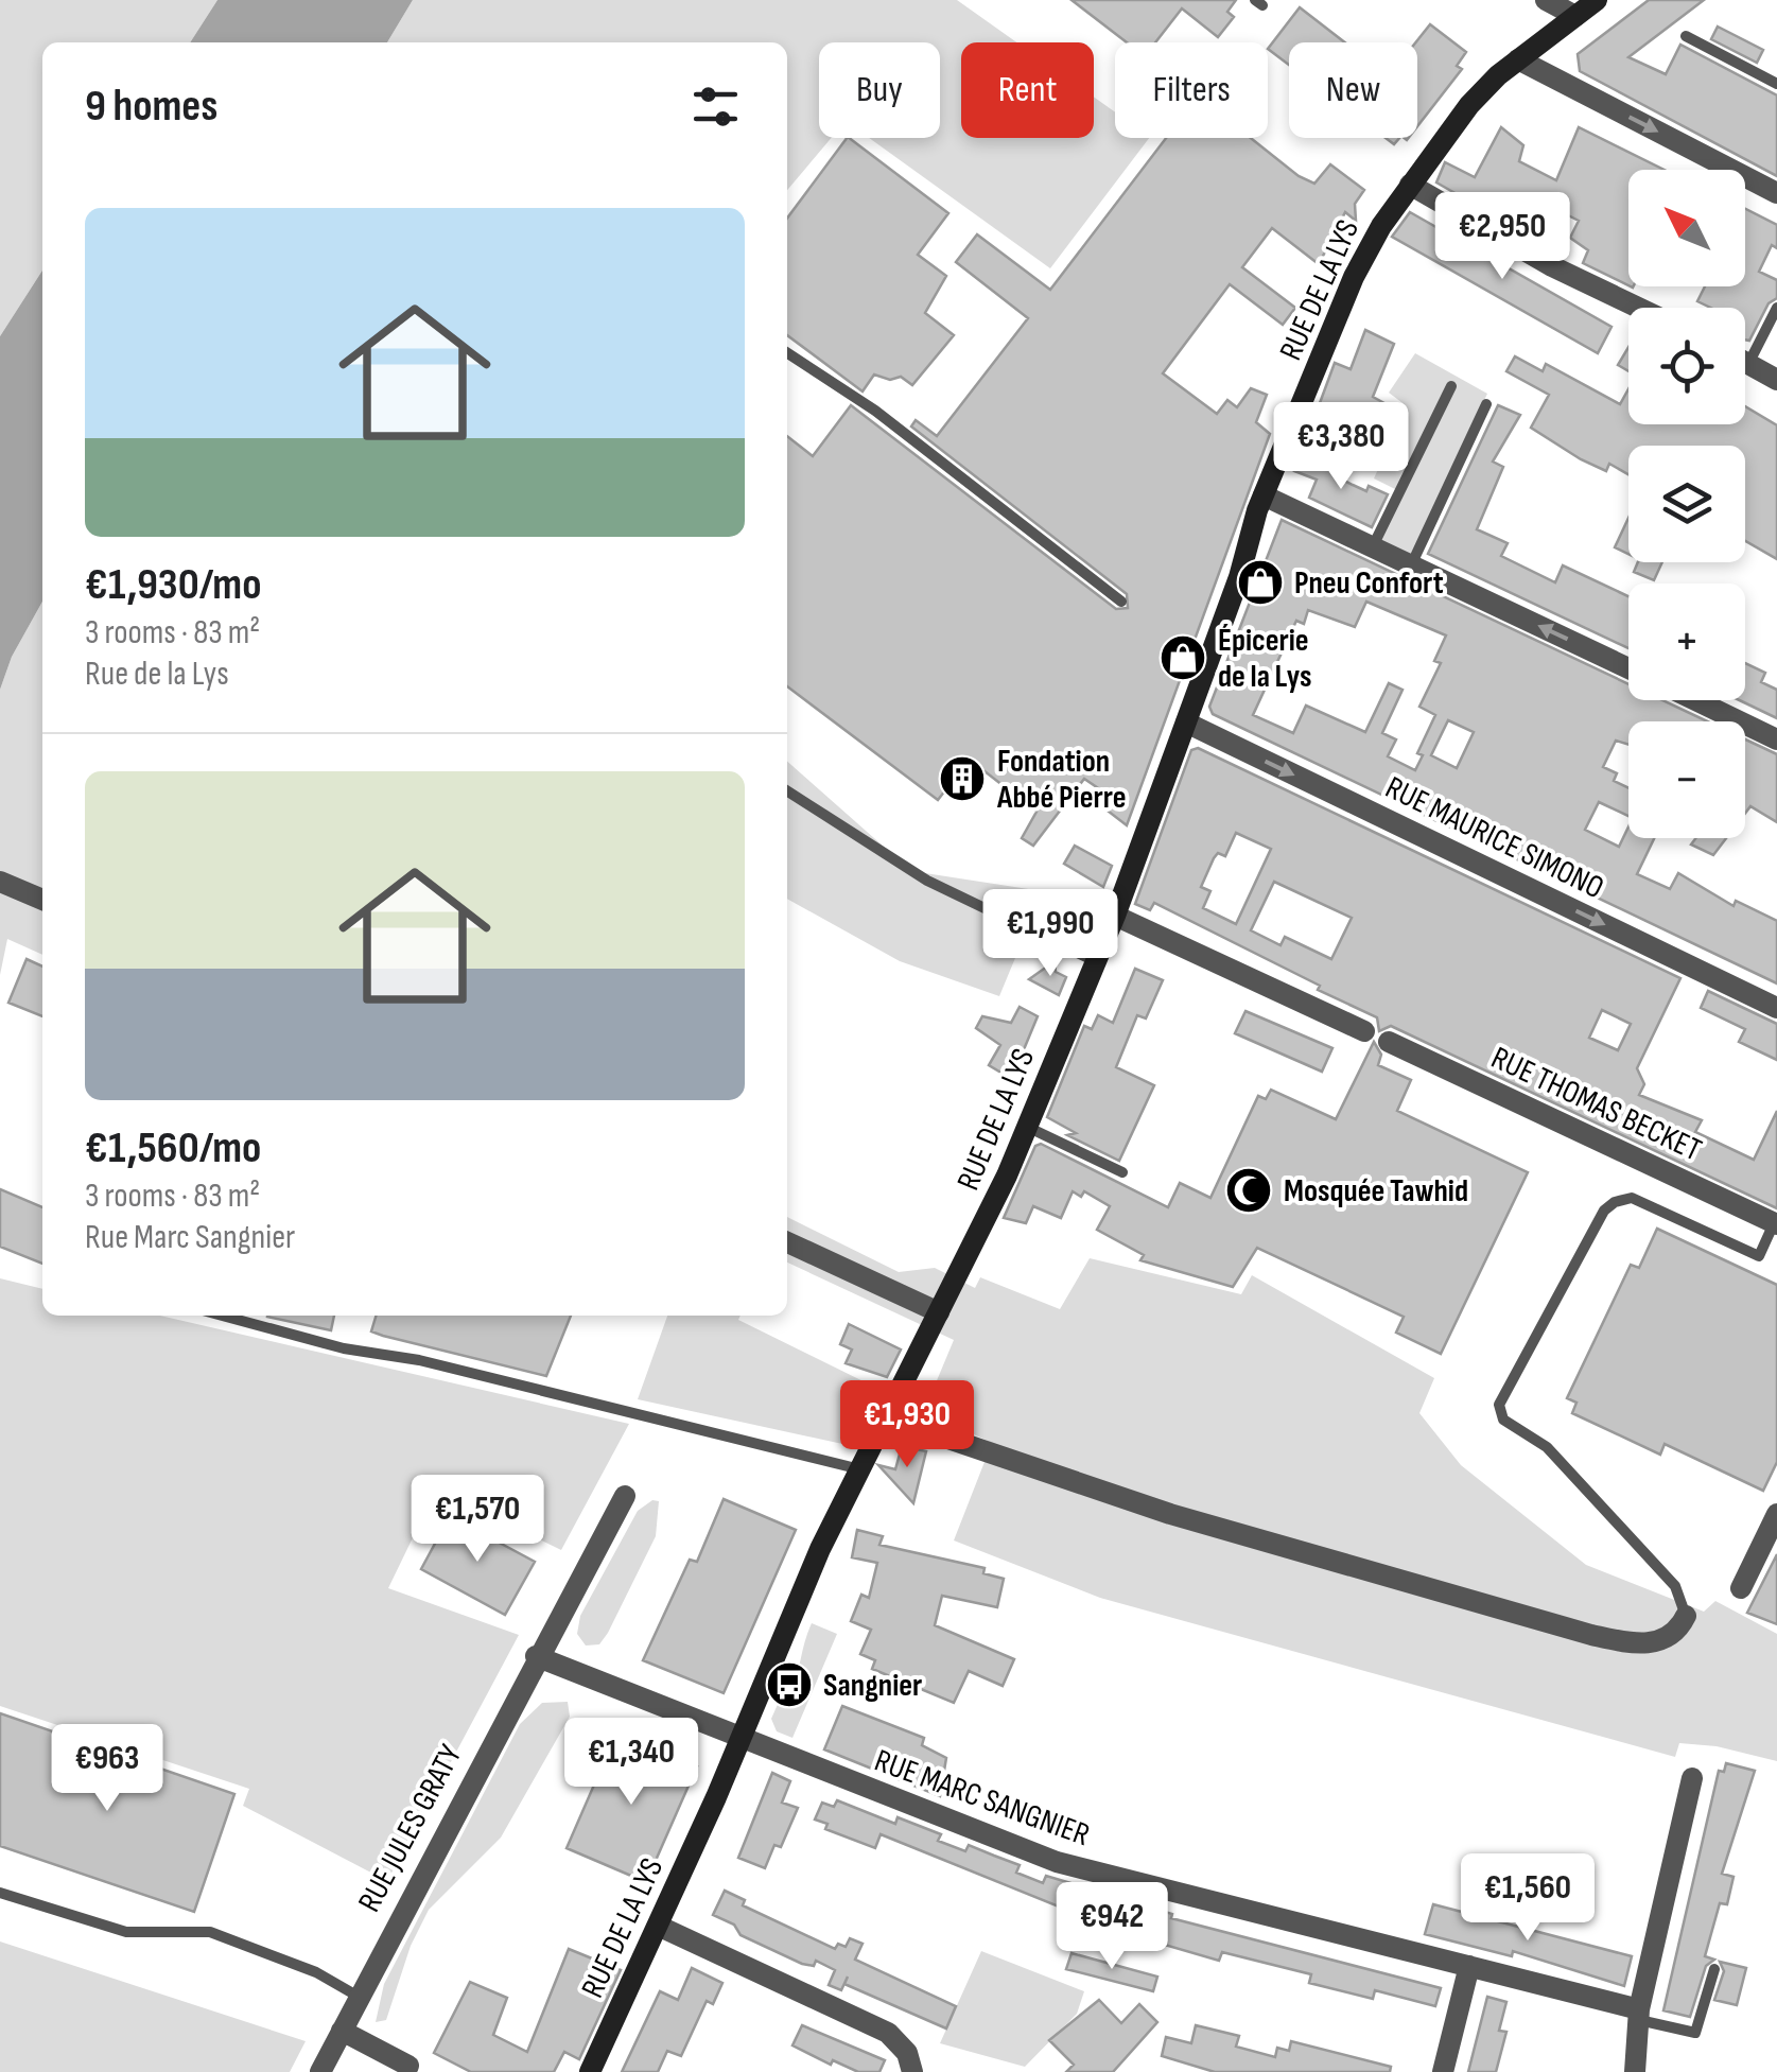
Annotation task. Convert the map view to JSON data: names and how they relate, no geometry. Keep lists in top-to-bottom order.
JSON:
{
  "streets": {
    "main road": ["RUE DE LA LYS"],
    "street": [
      "RUE MAURICE SIMONO",
      "RUE THOMAS BECKET",
      "RUE MARC SANGNIER",
      "RUE JULES GRATY"
    ]
  },
  "crossings": [
    ["RUE DE LA LYS", "RUE MAURICE SIMONO"],
    ["RUE DE LA LYS", "RUE MARC SANGNIER"]
  ],
  "one_way": ["RUE MAURICE SIMONO"],
  "places": {
    "shop": ["Pneu Confort", "Épicerie de la Lys"],
    "building": ["Fondation Abbé Pierre"],
    "mosque": ["Mosquée Tawhid"],
    "bus stop": ["Sangnier"]
  },
  "north": "top left",
  "page": {
    "chip": [
      "Buy",
      "Rent",
      "Filters",
      "New"
    ],
    "heading": "9 homes",
    "map_buttons": ["+", "−"],
    "list": [
      {
        "name": "€1,930/mo",
        "note": "3 rooms · 83 m² · Rue de la Lys"
      },
      {
        "name": "€1,560/mo",
        "note": "3 rooms · 83 m² · Rue Marc Sangnier"
      }
    ],
    "price": [
      "€2,950",
      "€3,380",
      "€1,990",
      "€1,930",
      "€1,570",
      "€1,340",
      "€963",
      "€1,560",
      "€942"
    ]
  }
}
